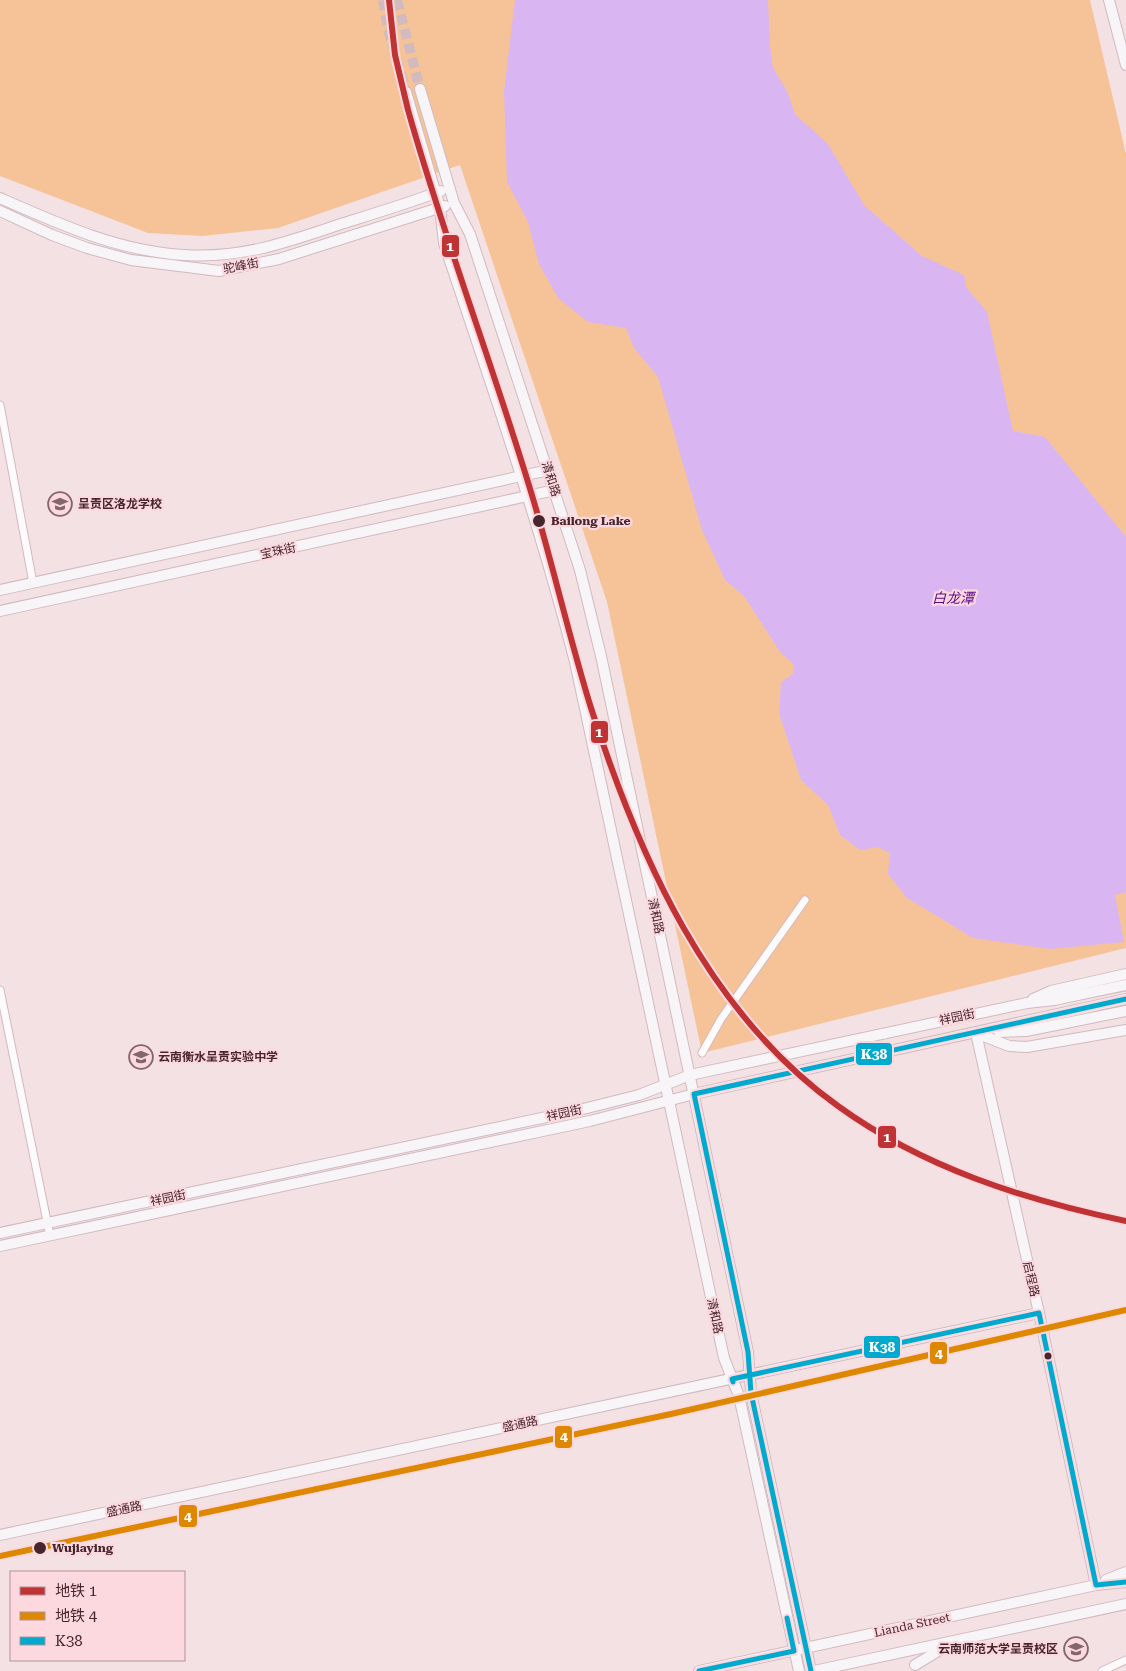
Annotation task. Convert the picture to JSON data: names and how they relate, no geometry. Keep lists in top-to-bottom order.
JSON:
{
  "streets": {
    "main road": [
      "驼峰街",
      "清和路",
      "宝珠街",
      "祥园街",
      "启程路",
      "盛通路",
      "Lianda Street"
    ]
  },
  "crossings": [
    ["驼峰街", "清和路"],
    ["清和路", "宝珠街"],
    ["清和路", "祥园街"],
    ["清和路", "盛通路"],
    ["清和路", "Lianda Street"],
    ["祥园街", "启程路"],
    ["启程路", "盛通路"],
    ["启程路", "Lianda Street"]
  ],
  "water": ["白龙潭"],
  "places": {
    "school or university": ["呈贡区洛龙学校", "云南衡水呈贡实验中学", "云南师范大学呈贡校区"],
    "other": ["Bailong Lake", "Wujiaying"]
  },
  "lines": ["metro line 1", "transit line K38", "metro line 4"],
  "legend": ["地铁 1", "地铁 4", "K38"]
}
